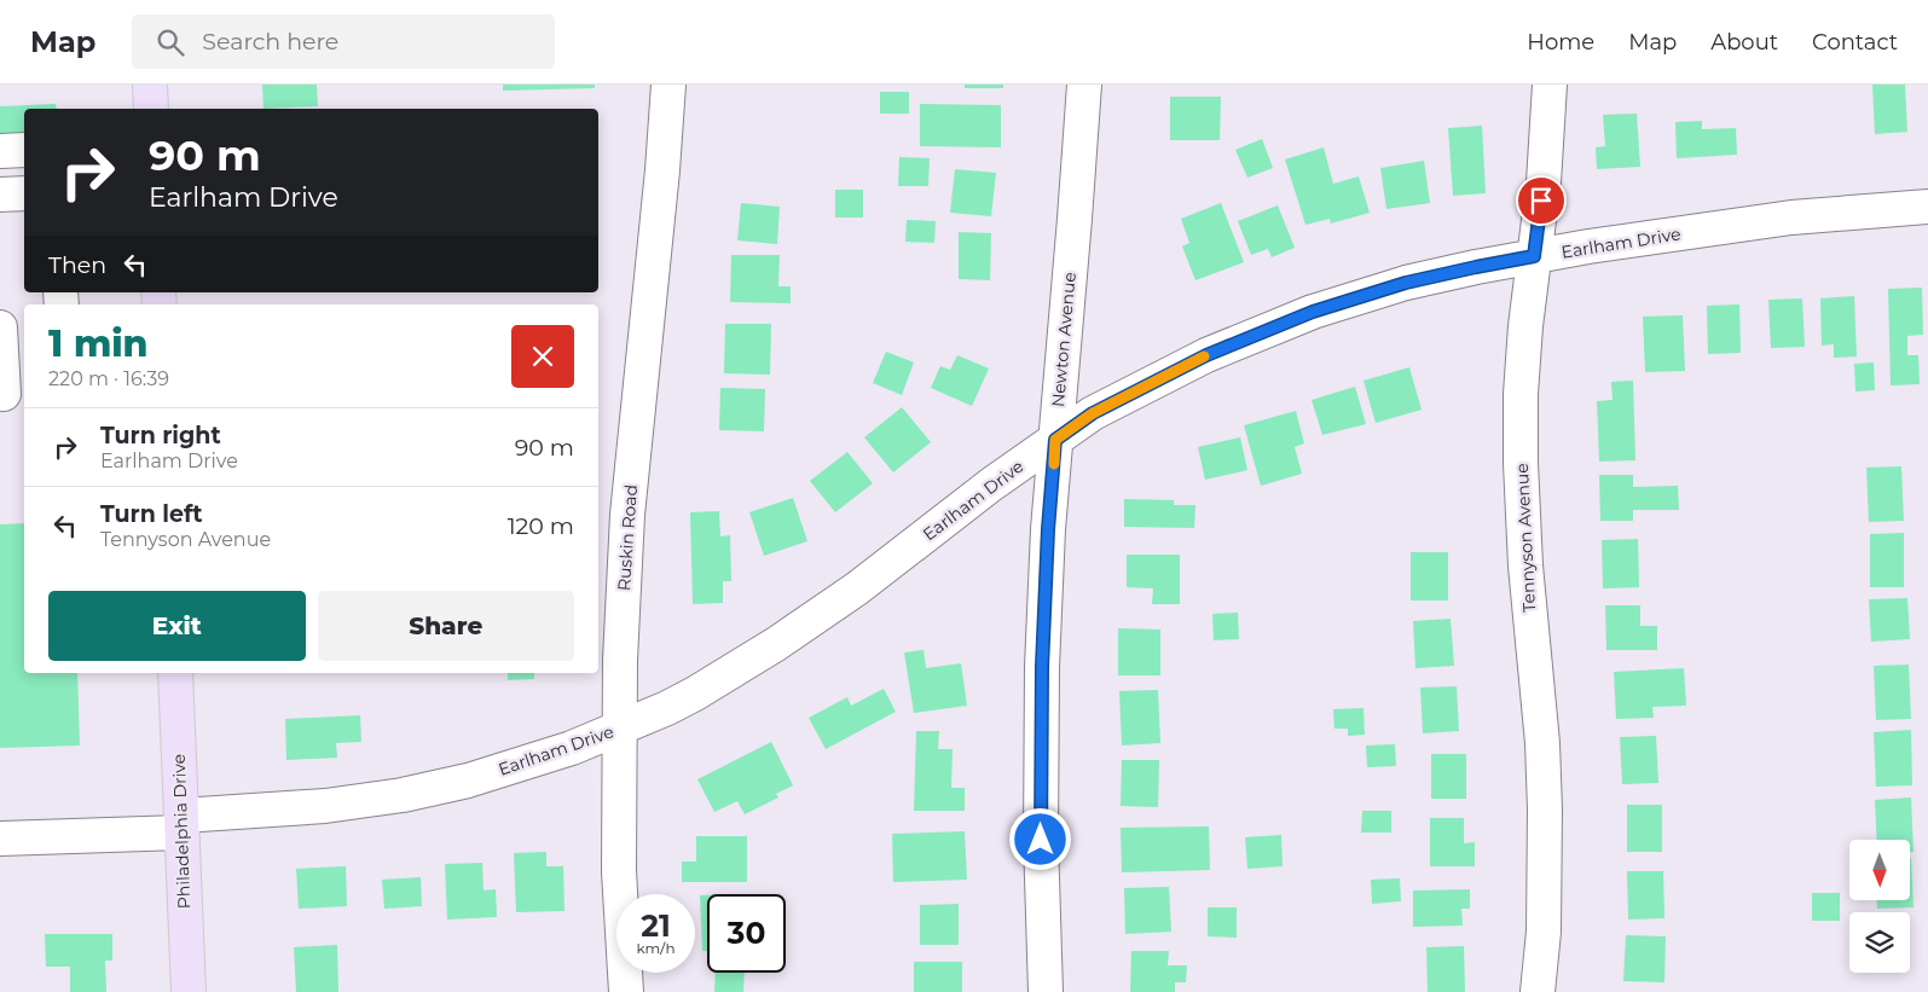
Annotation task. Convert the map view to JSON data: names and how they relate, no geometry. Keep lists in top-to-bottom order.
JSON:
{
  "streets": {
    "main road": ["Philadelphia Drive"],
    "street": [
      "Earlham Drive",
      "Newton Avenue",
      "Ruskin Road",
      "Tennyson Avenue"
    ]
  },
  "crossings": [
    ["Earlham Drive", "Newton Avenue"],
    ["Earlham Drive", "Ruskin Road"],
    ["Earlham Drive", "Tennyson Avenue"],
    ["Earlham Drive", "Philadelphia Drive"]
  ],
  "north": "bottom",
  "page": {
    "header": "Map",
    "search": "Search here",
    "nav": [
      "Home",
      "Map",
      "About",
      "Contact"
    ],
    "turn": ["90 m", "Earlham Drive"],
    "then": "Then",
    "heading": ["1 min", "220 m · 16:39"],
    "list": [
      {
        "name": "Turn right",
        "note": "Earlham Drive",
        "value": "90 m"
      },
      {
        "name": "Turn left",
        "note": "Tennyson Avenue",
        "value": "120 m"
      }
    ],
    "buttons": ["Exit", "Share"],
    "speed": "21 km/h",
    "limit": "30"
  }
}
